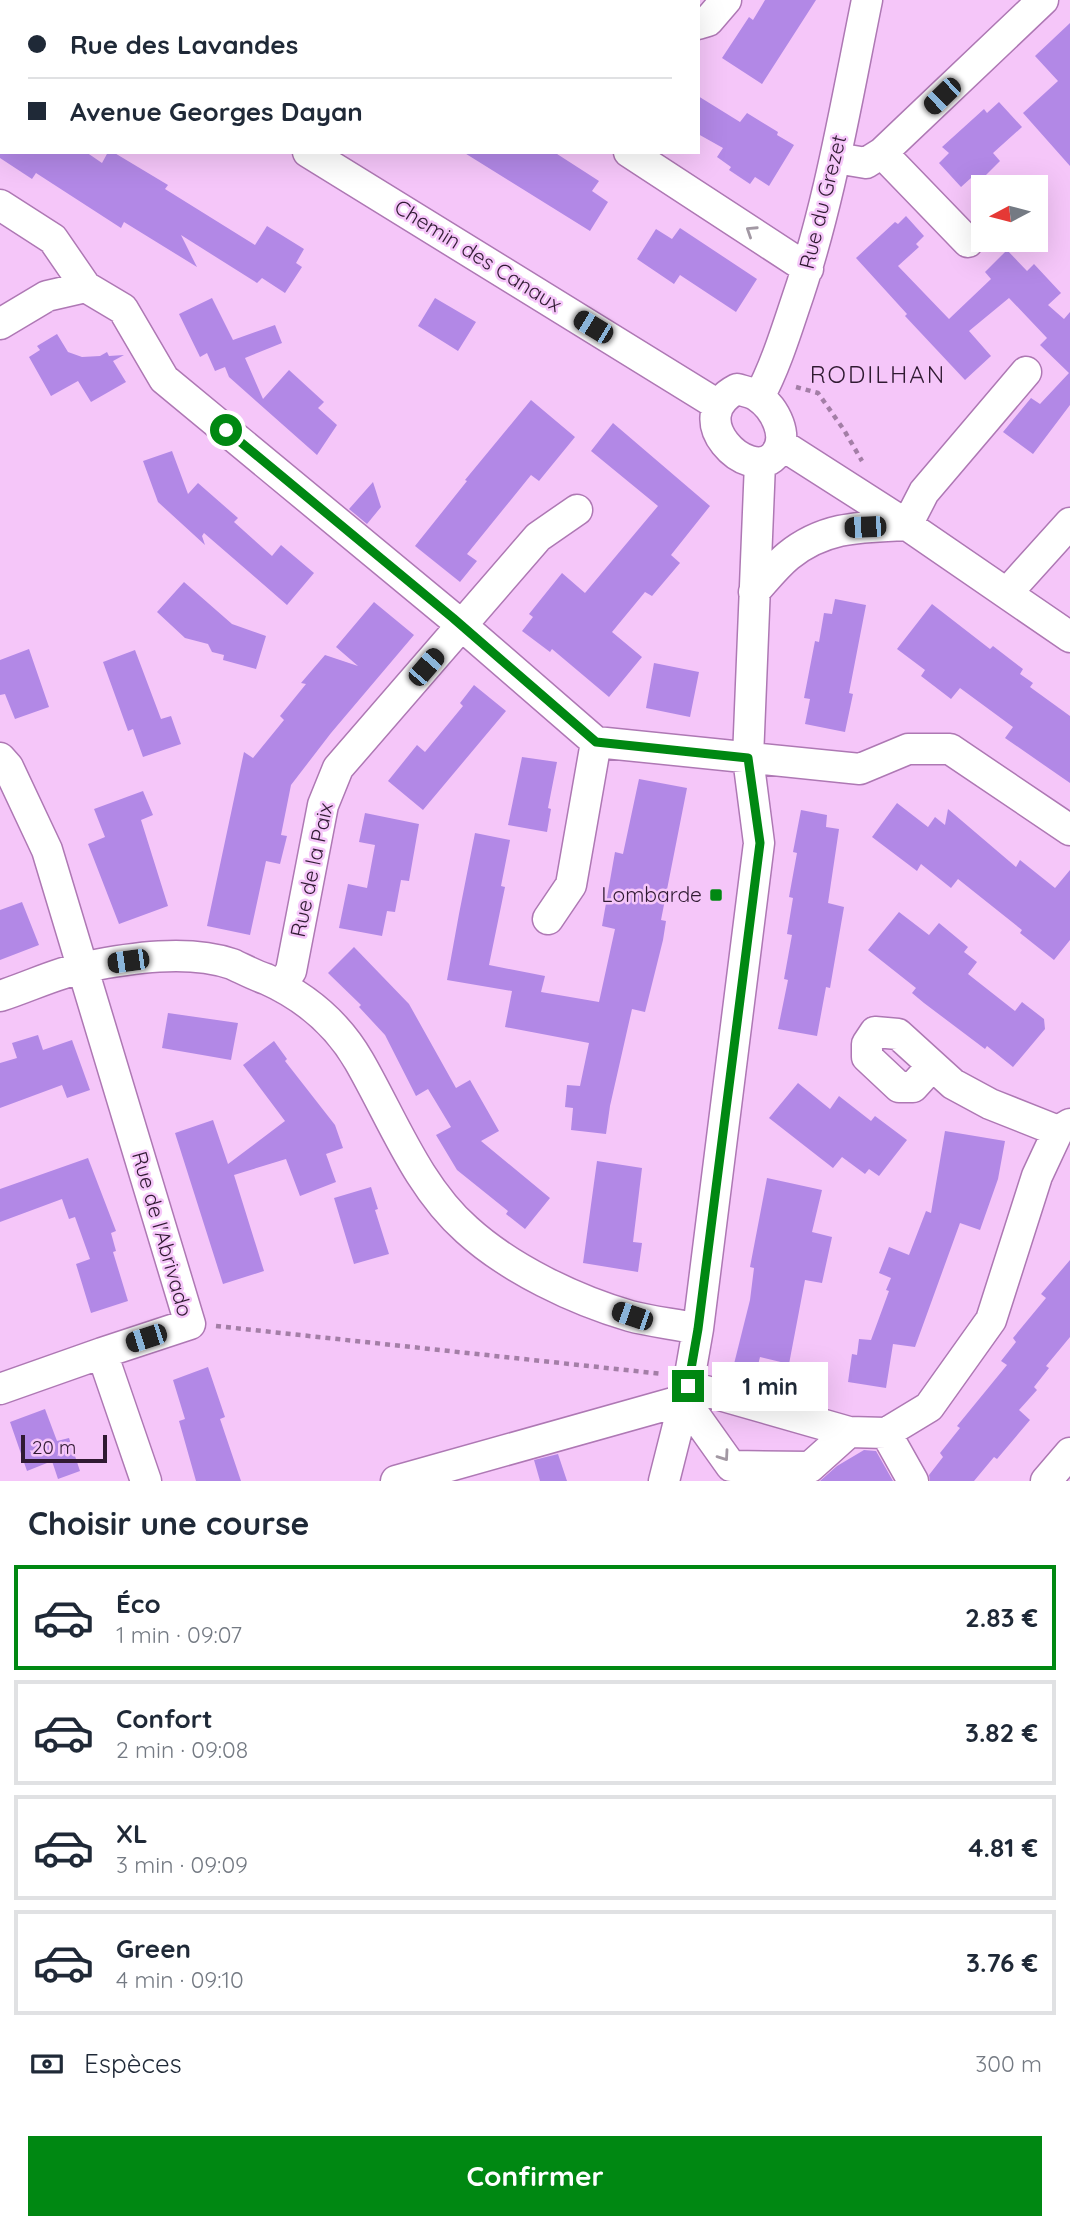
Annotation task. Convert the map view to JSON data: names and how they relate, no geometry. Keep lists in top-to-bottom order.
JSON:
{
  "streets": {
    "street": [
      "Rue du Grezet",
      "Chemin des Canaux",
      "Rue de la Paix",
      "Rue de l'Abrivado"
    ]
  },
  "crossings": [
    ["Rue du Grezet", "Chemin des Canaux"]
  ],
  "districts": ["RODILHAN"],
  "places": {
    "transit": ["Lombarde"]
  },
  "scale_bar": "20 m",
  "north": "left",
  "page": {
    "banner": ["Rue des Lavandes", "Avenue Georges Dayan"],
    "bubble": "1 min",
    "scale": "20 m",
    "heading": "Choisir une course",
    "list": [
      {
        "name": "Éco",
        "note": "1 min · 09:07",
        "value": "2.83 €"
      },
      {
        "name": "Confort",
        "note": "2 min · 09:08",
        "value": "3.82 €"
      },
      {
        "name": "XL",
        "note": "3 min · 09:09",
        "value": "4.81 €"
      },
      {
        "name": "Green",
        "note": "4 min · 09:10",
        "value": "3.76 €"
      }
    ],
    "pay": ["Espèces", "300 m"],
    "buttons": "Confirmer"
  }
}
